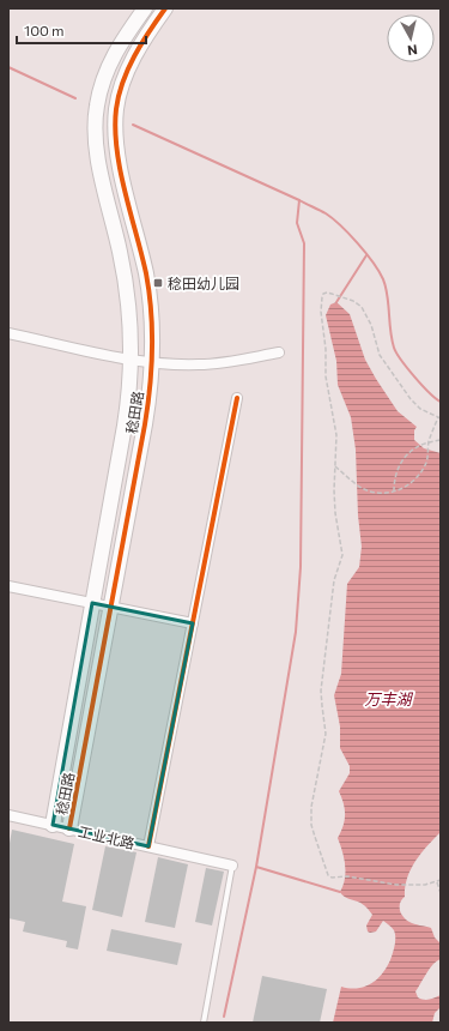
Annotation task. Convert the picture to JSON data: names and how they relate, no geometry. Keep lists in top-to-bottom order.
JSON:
{
  "streets": {
    "street": ["稔田路", "工业北路"]
  },
  "crossings": [
    ["稔田路", "工业北路"]
  ],
  "water": ["万丰湖"],
  "places": {
    "transit": ["稔田幼儿园"]
  },
  "scale_bar": "100 m",
  "north": "bottom"
}
